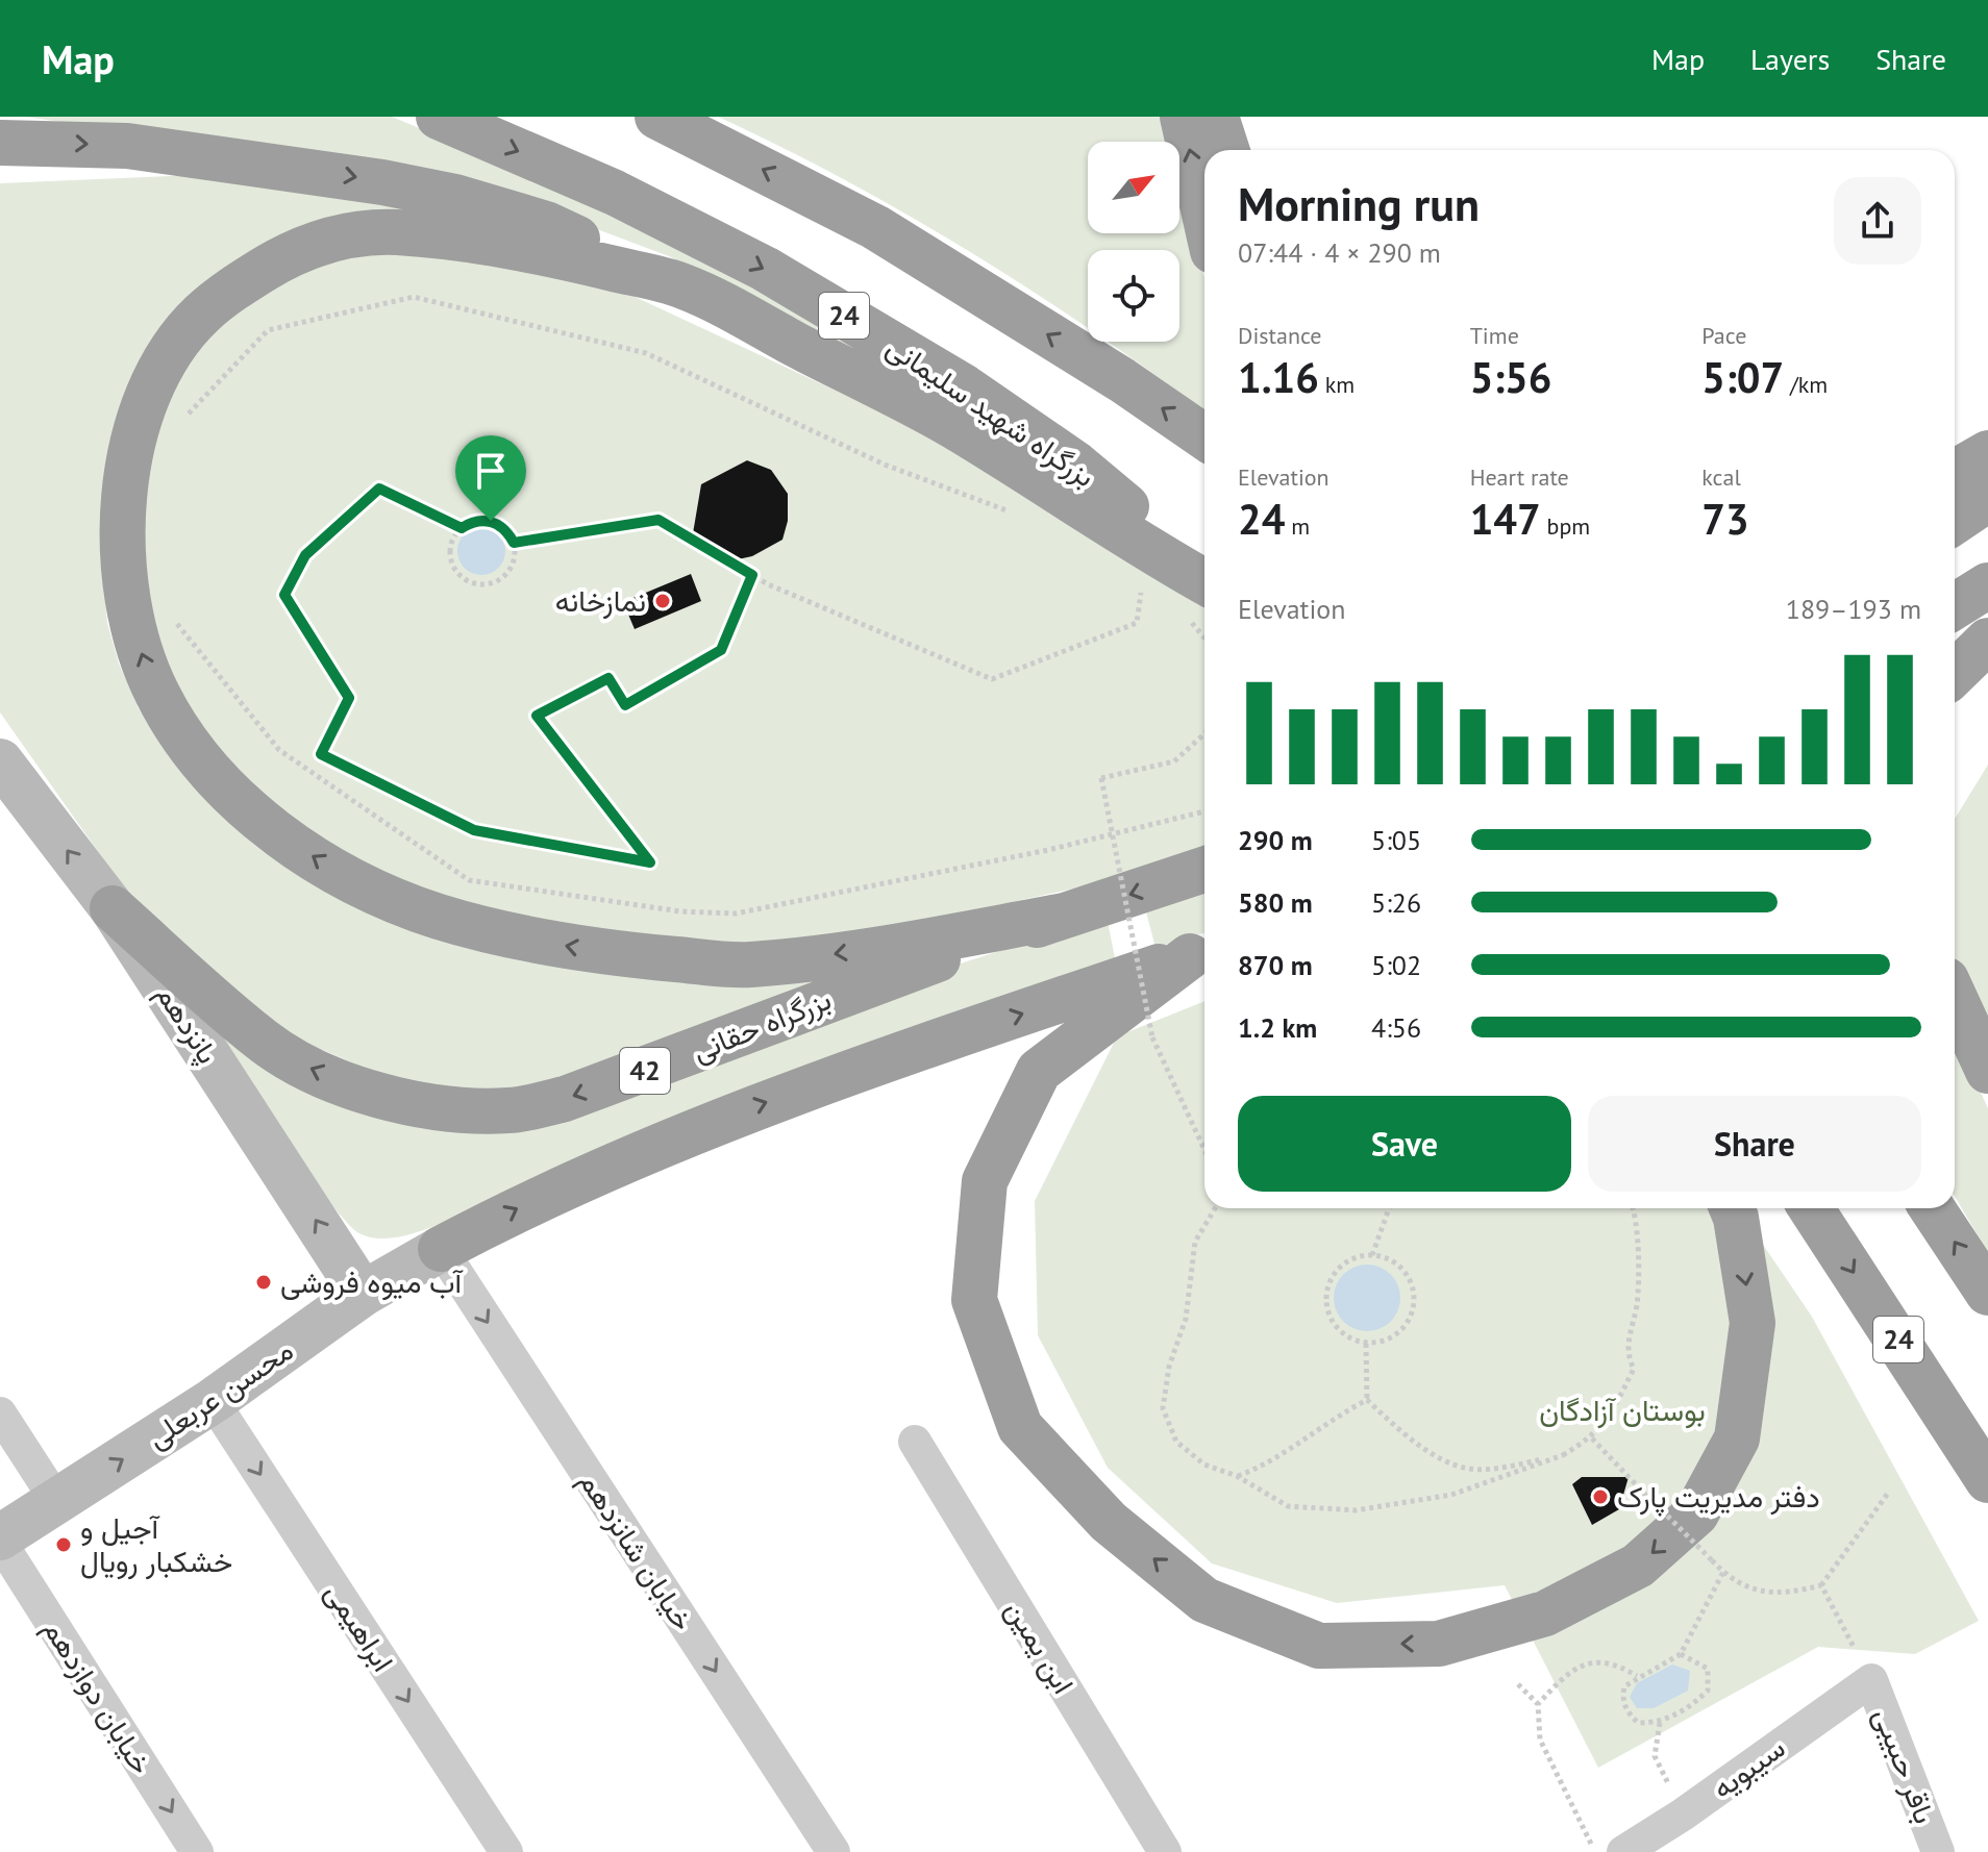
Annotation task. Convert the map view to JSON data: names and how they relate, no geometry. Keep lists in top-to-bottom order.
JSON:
{
  "streets": {
    "highway": [
      "24",
      "بزرگراه شهید سلیمانی",
      "بزرگراه حقانی",
      "42"
    ],
    "main road": ["پانزدهم", "محسن عربعلی"],
    "street": [
      "خیابان شانزدهم",
      "ابراهیمی",
      "ابن یمین",
      "خیابان دوازدهم",
      "باقر حبیبی",
      "سیبویه"
    ]
  },
  "crossings": [
    ["پانزدهم", "بزرگراه حقانی"],
    ["پانزدهم", "محسن عربعلی"],
    ["42", "محسن عربعلی"],
    ["42", "خیابان شانزدهم"],
    ["محسن عربعلی", "خیابان شانزدهم"],
    ["محسن عربعلی", "ابراهیمی"],
    ["محسن عربعلی", "خیابان دوازدهم"],
    ["باقر حبیبی", "سیبویه"]
  ],
  "one_way": [
    "پانزدهم",
    "محسن عربعلی",
    "خیابان شانزدهم",
    "ابراهیمی",
    "خیابان دوازدهم"
  ],
  "parks": ["بوستان آزادگان"],
  "places": [
    "نمازخانه",
    "آب میوه فروشی",
    "دفتر مدیریت پارک",
    "آجیل و خشکبار رویال"
  ],
  "north": "top right",
  "page": {
    "header": "Map",
    "nav": ["Map", "Layers", "Share"],
    "heading": ["Morning run", "07:44 · 4 × 290 m"],
    "stats": [
      ["Distance", "1.16 km"],
      ["Time", "5:56"],
      ["Pace", "5:07 /km"],
      ["Elevation", "24 m"],
      ["Heart rate", "147 bpm"],
      ["kcal", "73"]
    ],
    "chart": ["Elevation", "189–193 m"],
    "list": [
      {
        "name": "290 m",
        "note": "5:05"
      },
      {
        "name": "580 m",
        "note": "5:26"
      },
      {
        "name": "870 m",
        "note": "5:02"
      },
      {
        "name": "1.2 km",
        "note": "4:56"
      }
    ],
    "buttons": ["Save", "Share"]
  }
}
